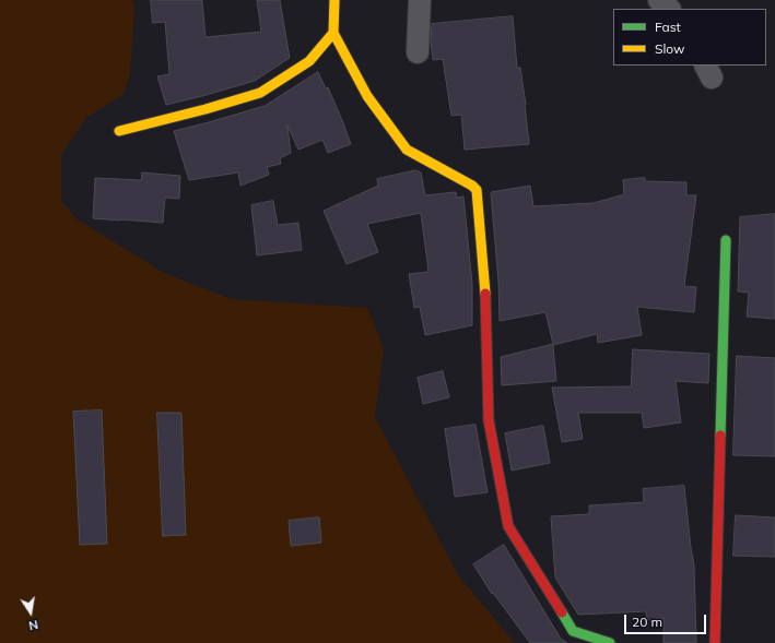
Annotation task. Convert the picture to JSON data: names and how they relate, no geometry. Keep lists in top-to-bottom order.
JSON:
{
  "legend": ["Fast", "Slow"],
  "scale_bar": "20 m",
  "north": "bottom"
}
